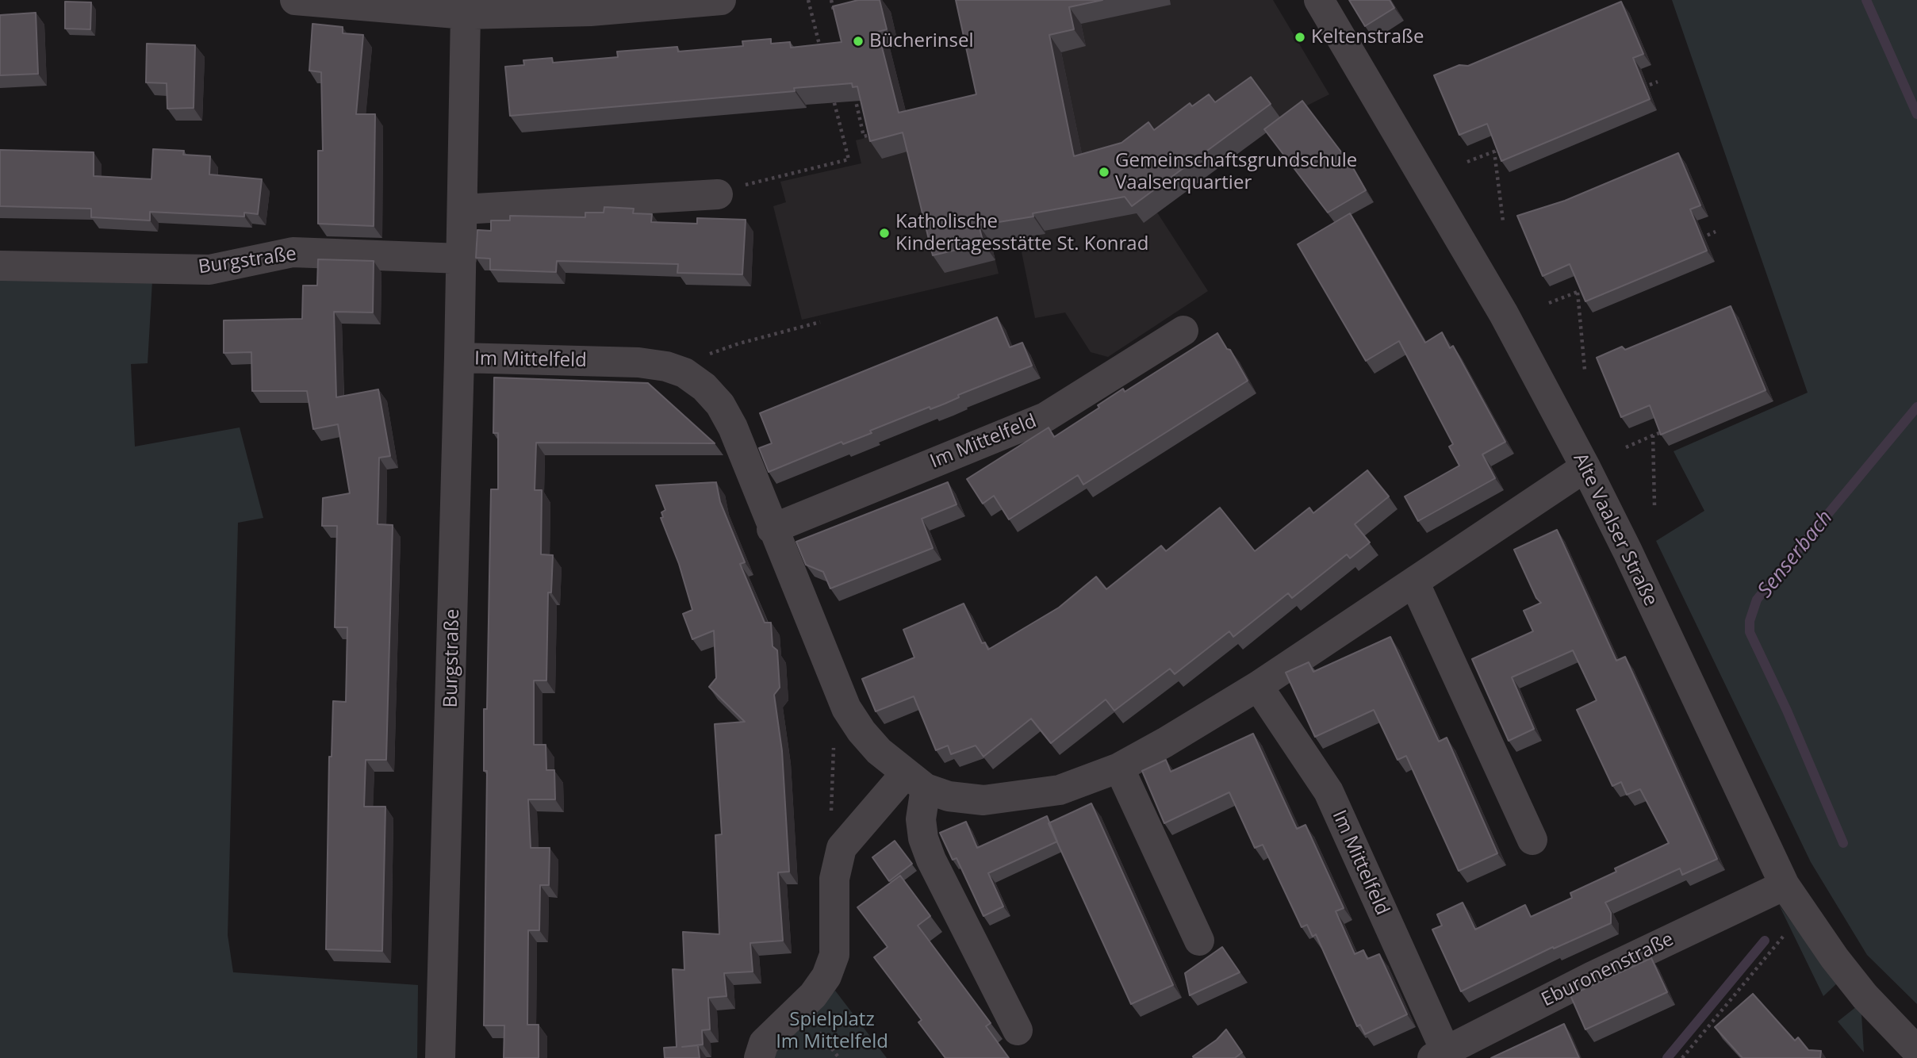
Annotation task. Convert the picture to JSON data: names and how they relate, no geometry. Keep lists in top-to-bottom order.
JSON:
{
  "streets": {
    "street": [
      "Burgstraße",
      "Im Mittelfeld",
      "Alte Vaalser Straße",
      "Eburonenstraße"
    ]
  },
  "crossings": [
    ["Burgstraße", "Im Mittelfeld"],
    ["Im Mittelfeld", "Alte Vaalser Straße"],
    ["Im Mittelfeld", "Eburonenstraße"],
    ["Alte Vaalser Straße", "Eburonenstraße"]
  ],
  "water": ["Senserbach"],
  "parks": ["Spielplatz Im Mittelfeld"],
  "places": [
    "Keltenstraße",
    "Bücherinsel",
    "Gemeinschaftsgrundschule Vaalserquartier",
    "Katholische Kindertagesstätte St. Konrad"
  ]
}
